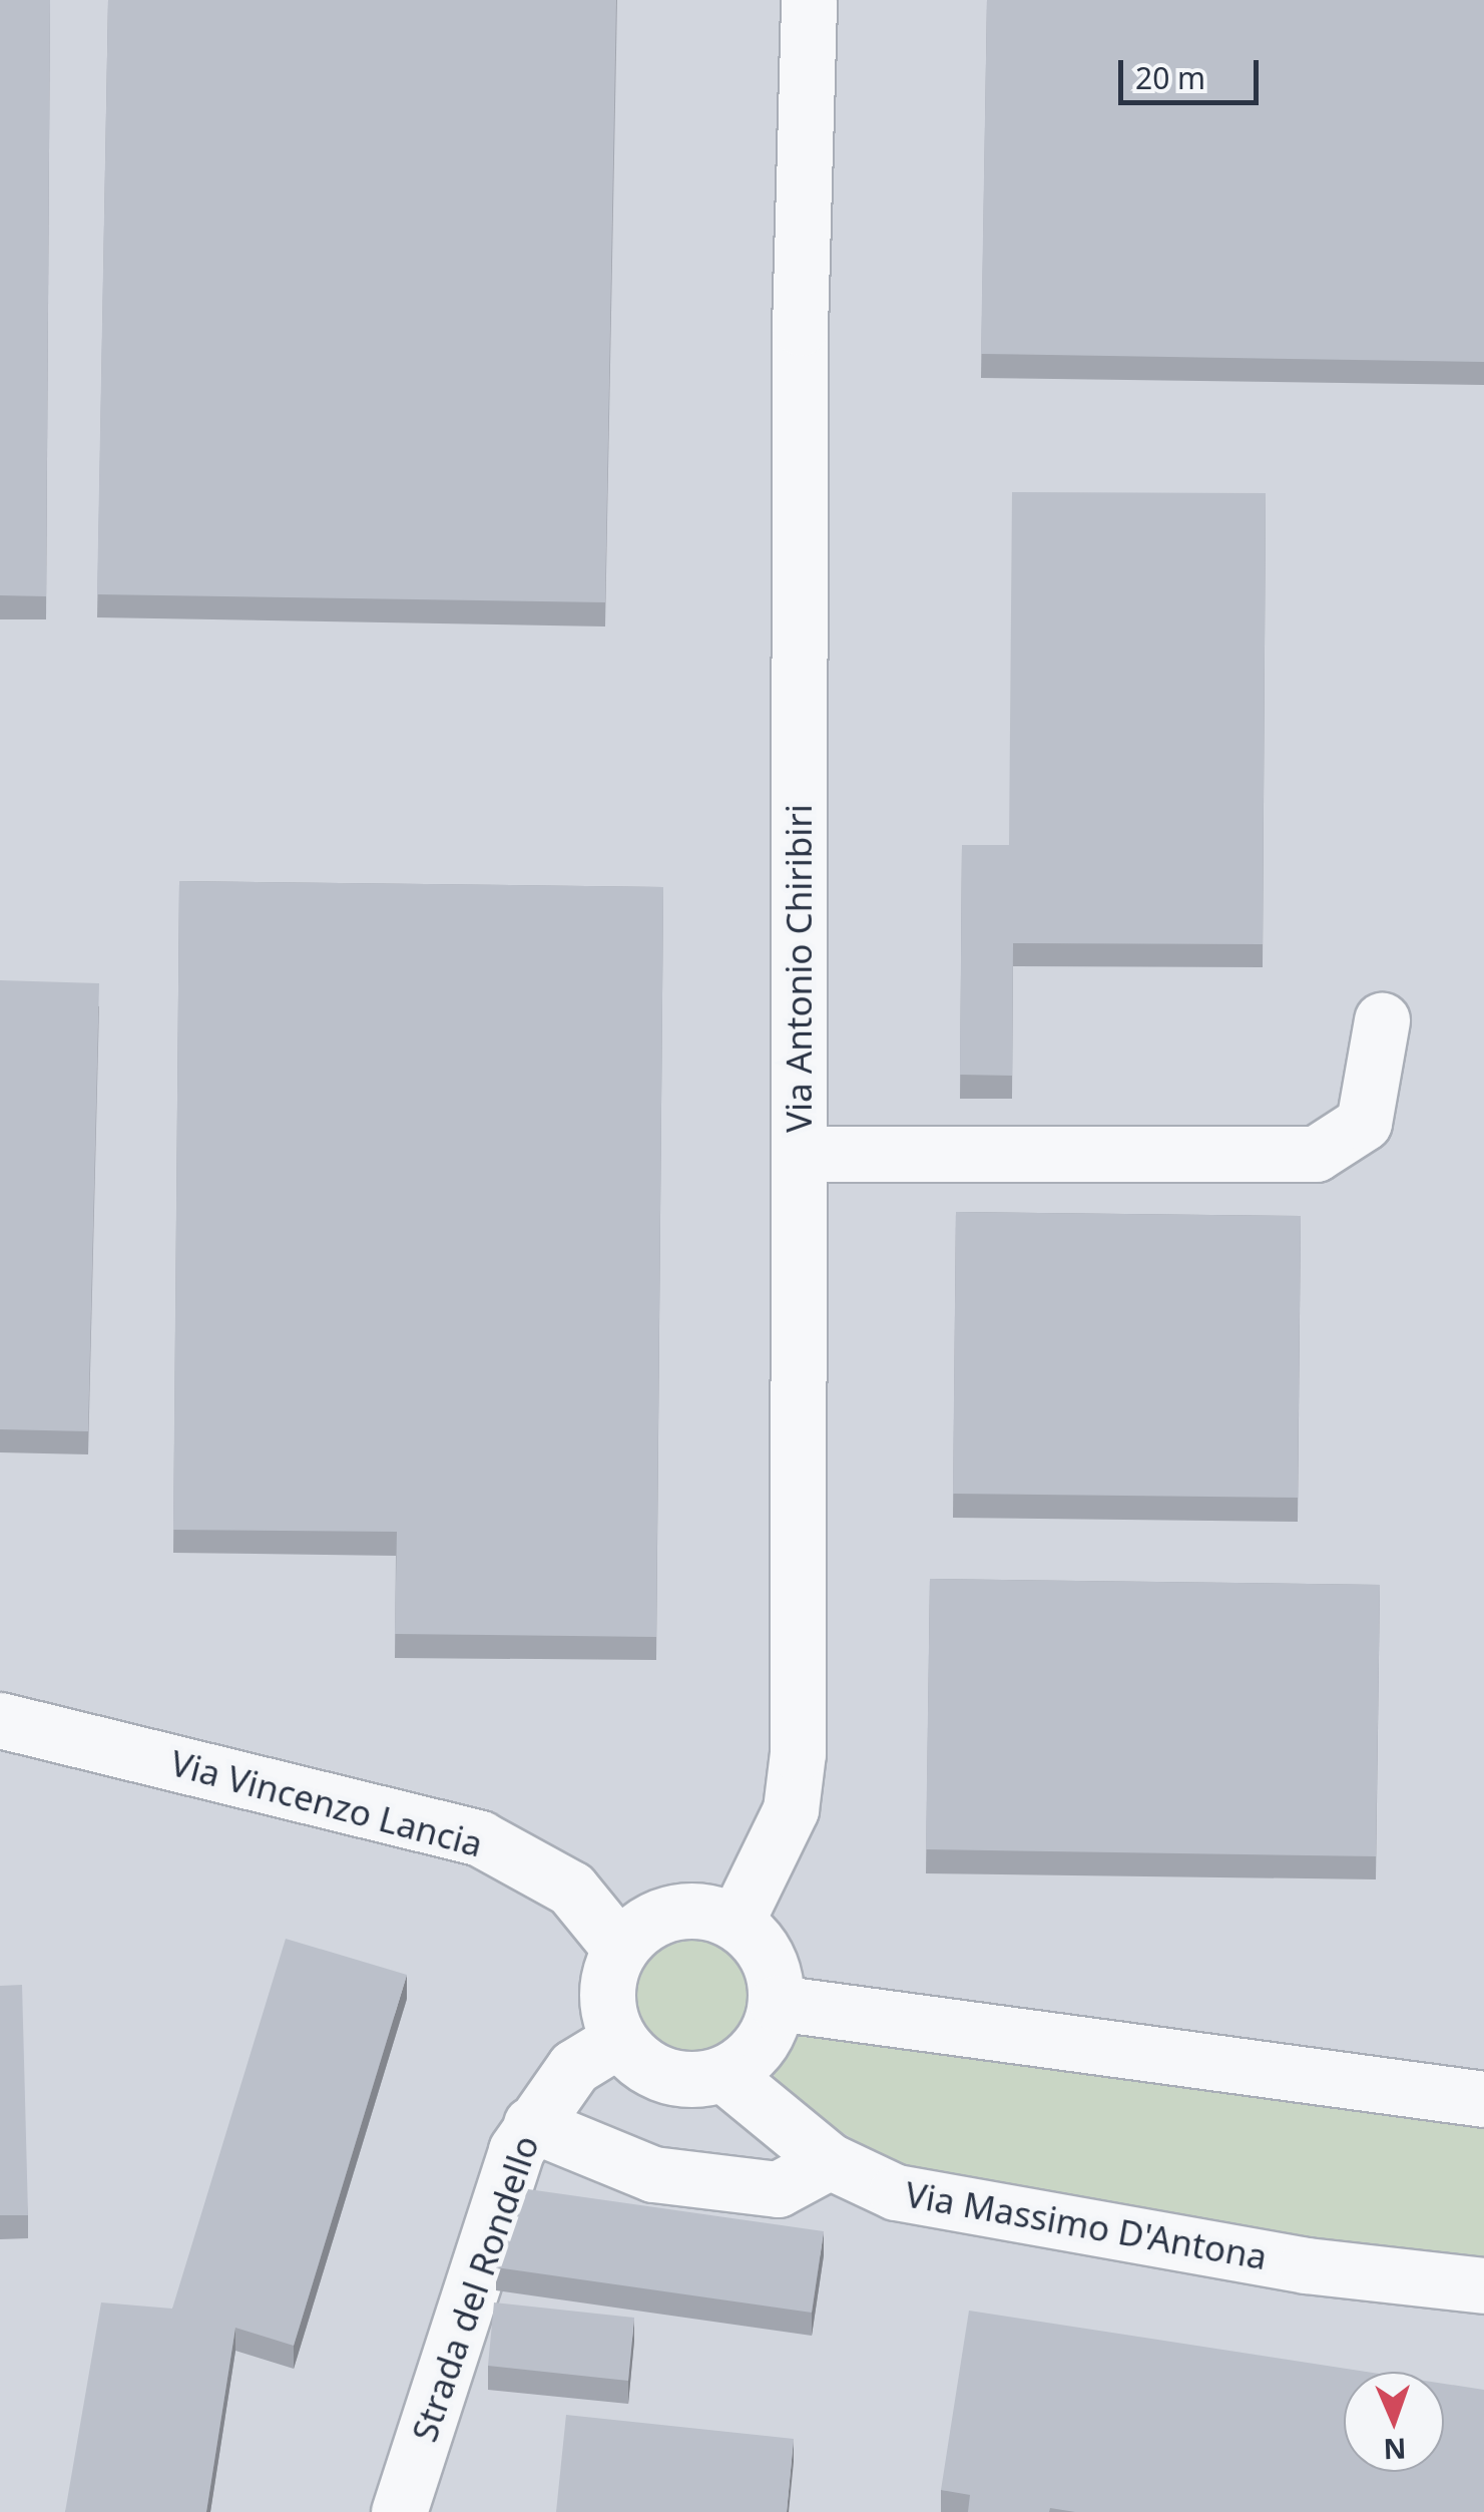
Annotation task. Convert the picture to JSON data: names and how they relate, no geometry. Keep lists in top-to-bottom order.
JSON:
{
  "streets": {
    "street": [
      "Via Antonio Chiribiri",
      "Via Vincenzo Lancia",
      "Via Massimo D'Antona",
      "Strada del Rondello"
    ]
  },
  "crossings": [
    ["Via Antonio Chiribiri", "Via Vincenzo Lancia"],
    ["Via Antonio Chiribiri", "Via Massimo D'Antona"],
    ["Via Antonio Chiribiri", "Strada del Rondello"],
    ["Via Vincenzo Lancia", "Via Massimo D'Antona"],
    ["Via Vincenzo Lancia", "Strada del Rondello"],
    ["Via Massimo D'Antona", "Strada del Rondello"]
  ],
  "scale_bar": "20 m",
  "north": "bottom"
}
